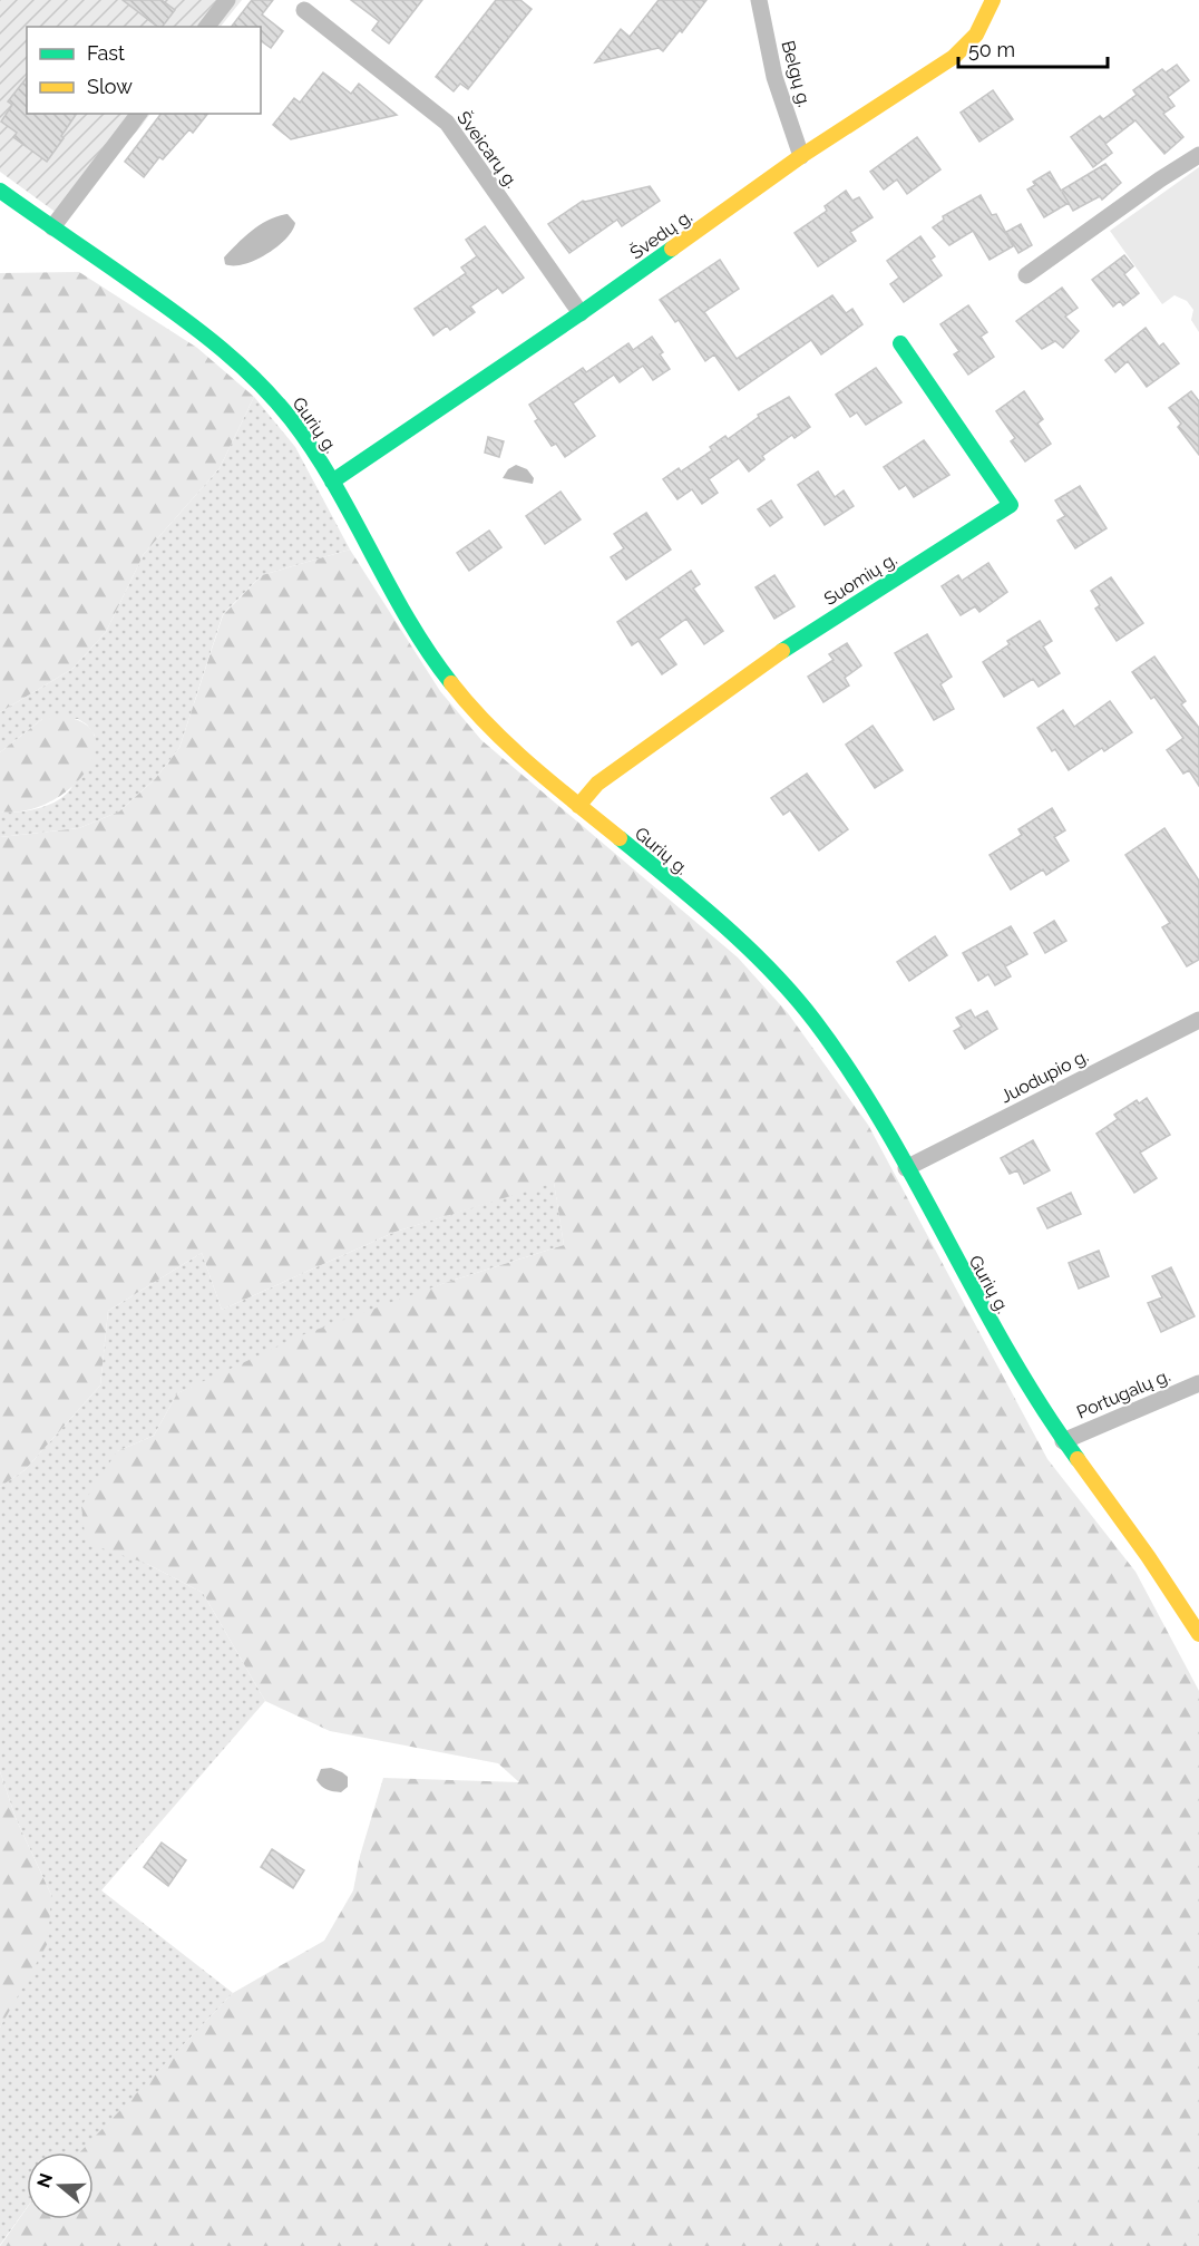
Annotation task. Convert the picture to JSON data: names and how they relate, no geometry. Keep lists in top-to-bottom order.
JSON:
{
  "streets": {
    "street": [
      "Belgų g.",
      "Šveicarų g.",
      "Švedų g.",
      "Gurių g.",
      "Suomių g.",
      "Juodupio g.",
      "Portugalų g."
    ]
  },
  "crossings": [
    ["Belgų g.", "Švedų g."],
    ["Šveicarų g.", "Švedų g."],
    ["Švedų g.", "Gurių g."],
    ["Gurių g.", "Suomių g."],
    ["Gurių g.", "Juodupio g."],
    ["Gurių g.", "Portugalų g."]
  ],
  "legend": ["Fast", "Slow"],
  "scale_bar": "50 m",
  "north": "left"
}
